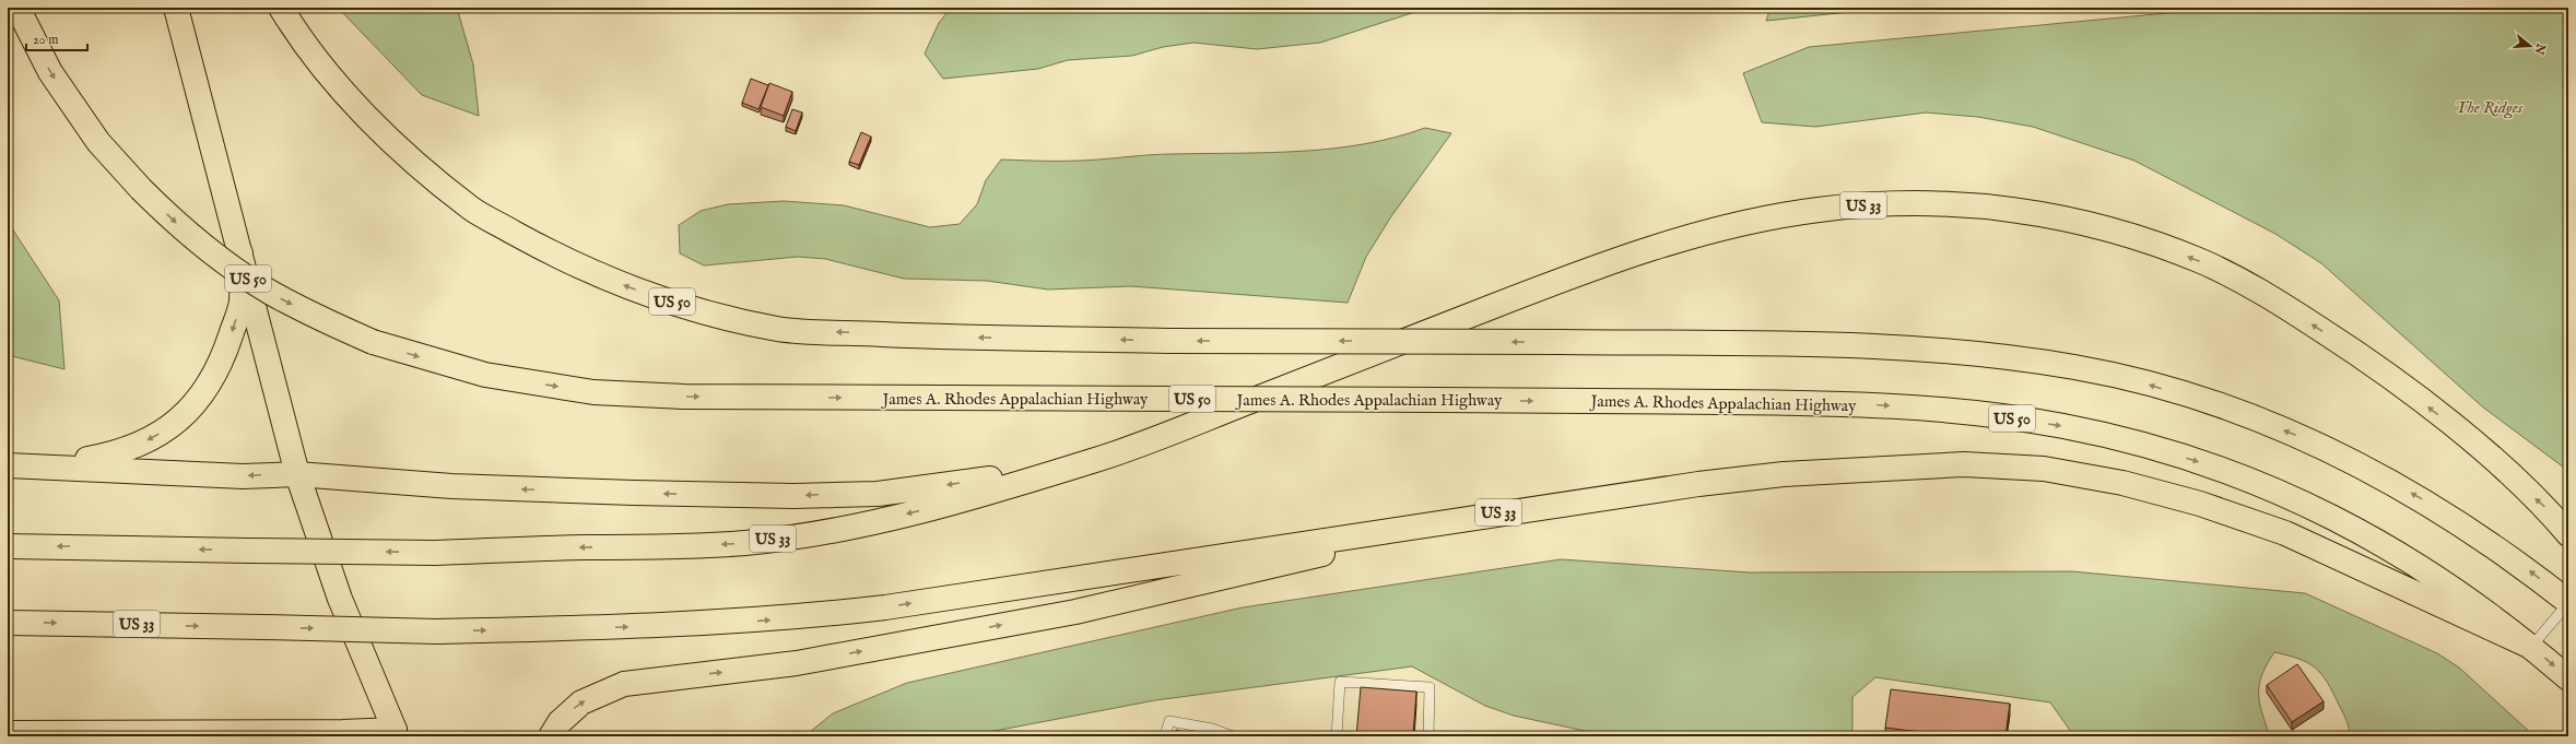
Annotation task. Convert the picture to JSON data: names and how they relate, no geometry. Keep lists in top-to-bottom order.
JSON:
{
  "streets": {
    "highway": ["US 33", "US 50", "James A. Rhodes Appalachian Highway"]
  },
  "crossings": [
    ["US 33", "James A. Rhodes Appalachian Highway"]
  ],
  "parks": ["The Ridges"],
  "scale_bar": "20 m",
  "north": "right"
}
